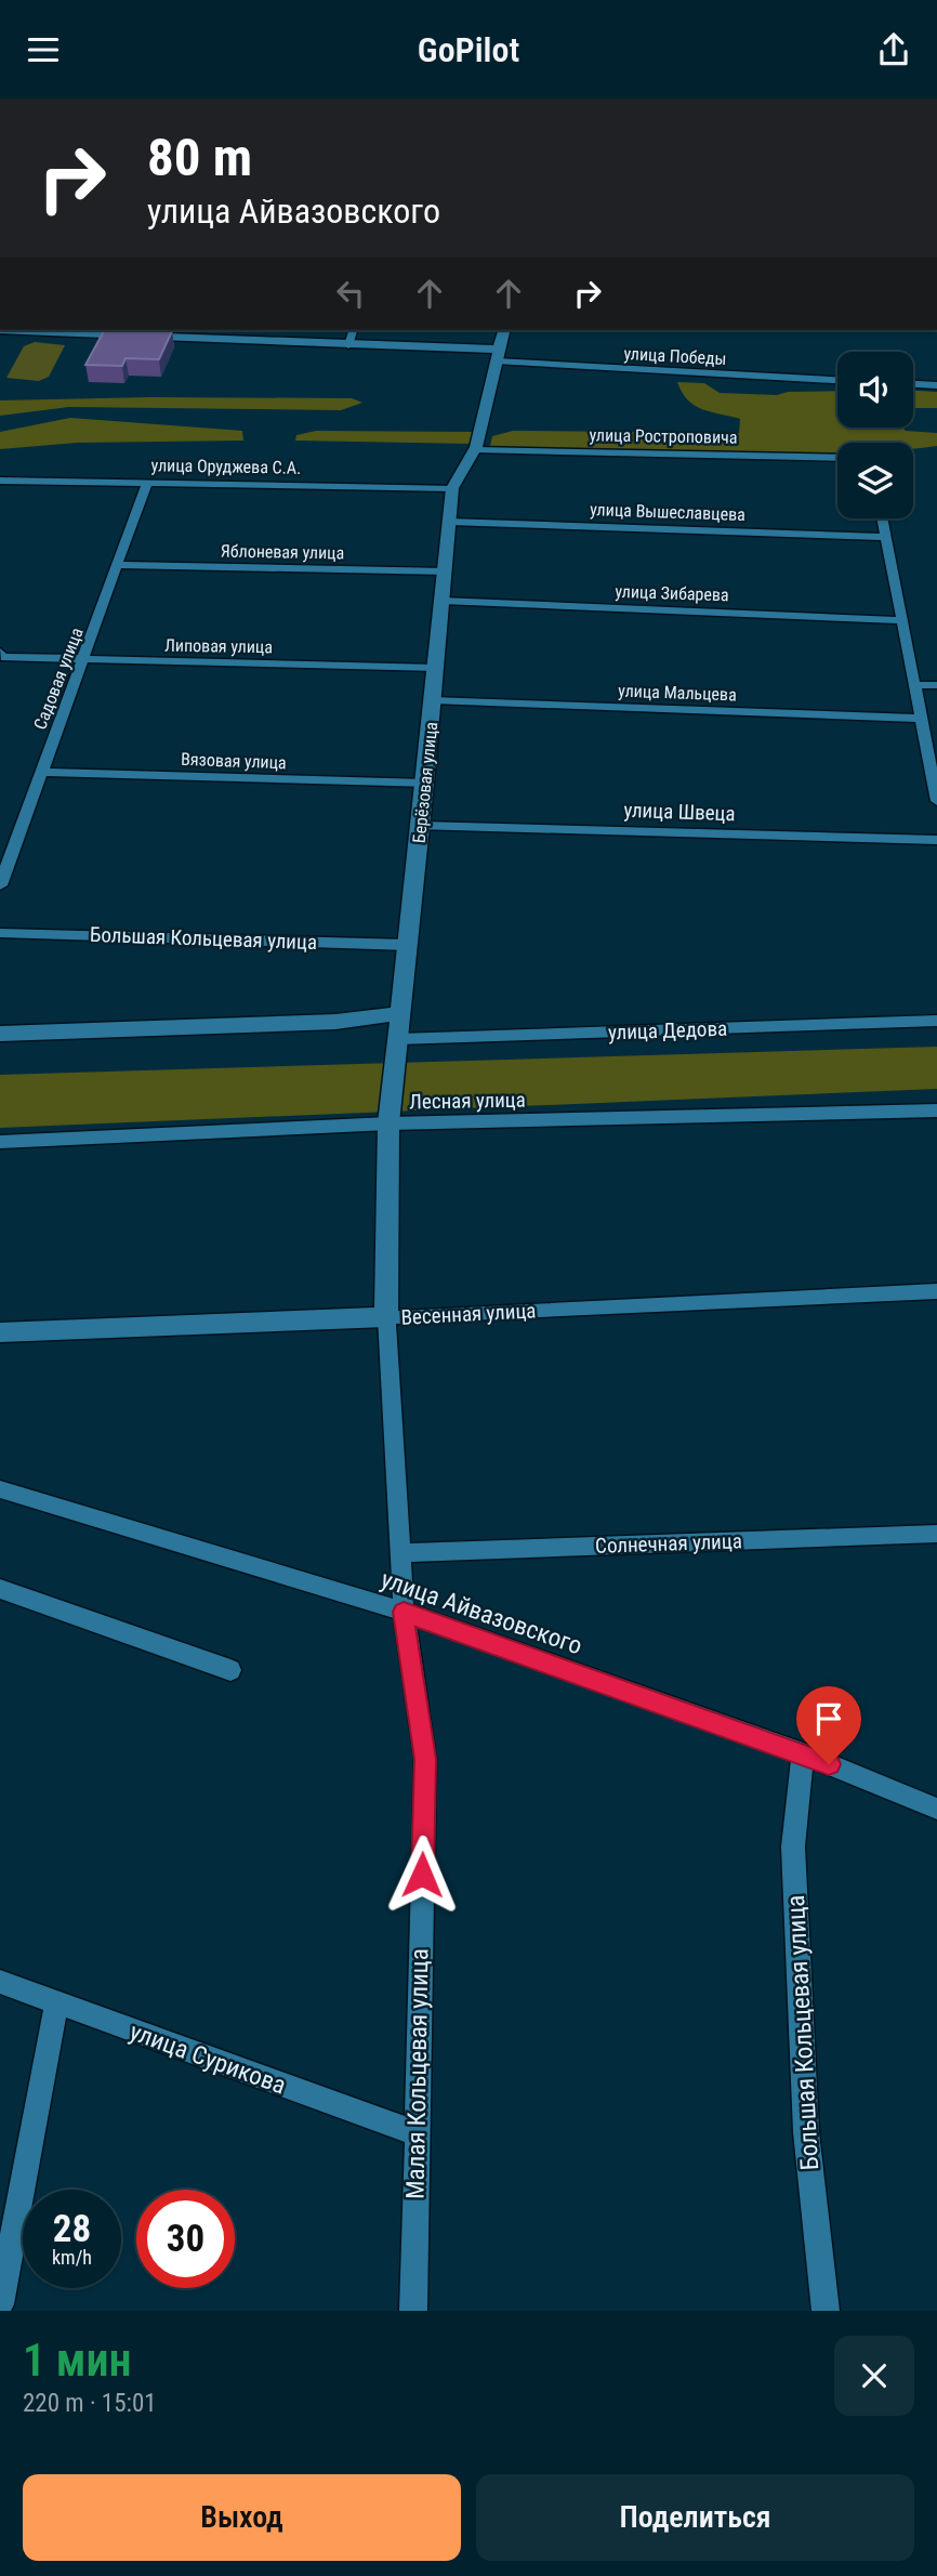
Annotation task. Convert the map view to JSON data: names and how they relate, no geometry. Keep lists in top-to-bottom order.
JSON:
{
  "streets": {
    "street": [
      "улица Победы",
      "улица Ростроповича",
      "улица Оруджева С.А.",
      "улица Вышеславцева",
      "Яблоневая улица",
      "улица Зибарева",
      "Липовая улица",
      "Садовая улица",
      "улица Мальцева",
      "Вязовая улица",
      "Берёзовая улица",
      "улица Швеца",
      "Большая Кольцевая улица",
      "улица Дедова",
      "Лесная улица",
      "Весенная улица",
      "Солнечная улица",
      "улица Айвазовского",
      "улица Сурикова",
      "Малая Кольцевая улица"
    ]
  },
  "crossings": [
    ["улица Победы", "Берёзовая улица"],
    ["улица Ростроповича", "Берёзовая улица"],
    ["улица Оруджева С.А.", "Садовая улица"],
    ["улица Оруджева С.А.", "Берёзовая улица"],
    ["улица Вышеславцева", "Берёзовая улица"],
    ["Яблоневая улица", "Садовая улица"],
    ["Яблоневая улица", "Берёзовая улица"],
    ["улица Зибарева", "Берёзовая улица"],
    ["Липовая улица", "Садовая улица"],
    ["Липовая улица", "Берёзовая улица"],
    ["Садовая улица", "Вязовая улица"],
    ["улица Мальцева", "Берёзовая улица"],
    ["Вязовая улица", "Берёзовая улица"],
    ["Берёзовая улица", "улица Швеца"],
    ["Берёзовая улица", "Большая Кольцевая улица"],
    ["Берёзовая улица", "улица Дедова"],
    ["Берёзовая улица", "Лесная улица"],
    ["Берёзовая улица", "Весенная улица"],
    ["Берёзовая улица", "Малая Кольцевая улица"],
    ["Большая Кольцевая улица", "улица Айвазовского"],
    ["Весенная улица", "Малая Кольцевая улица"],
    ["Солнечная улица", "Малая Кольцевая улица"],
    ["улица Айвазовского", "Малая Кольцевая улица"],
    ["улица Сурикова", "Малая Кольцевая улица"]
  ],
  "page": {
    "header": "GoPilot",
    "turn": ["80 m", "улица Айвазовского"],
    "speed": "28 km/h",
    "limit": "30",
    "heading": ["1 мин", "220 m · 15:01"],
    "buttons": ["Выход", "Поделиться"]
  }
}
